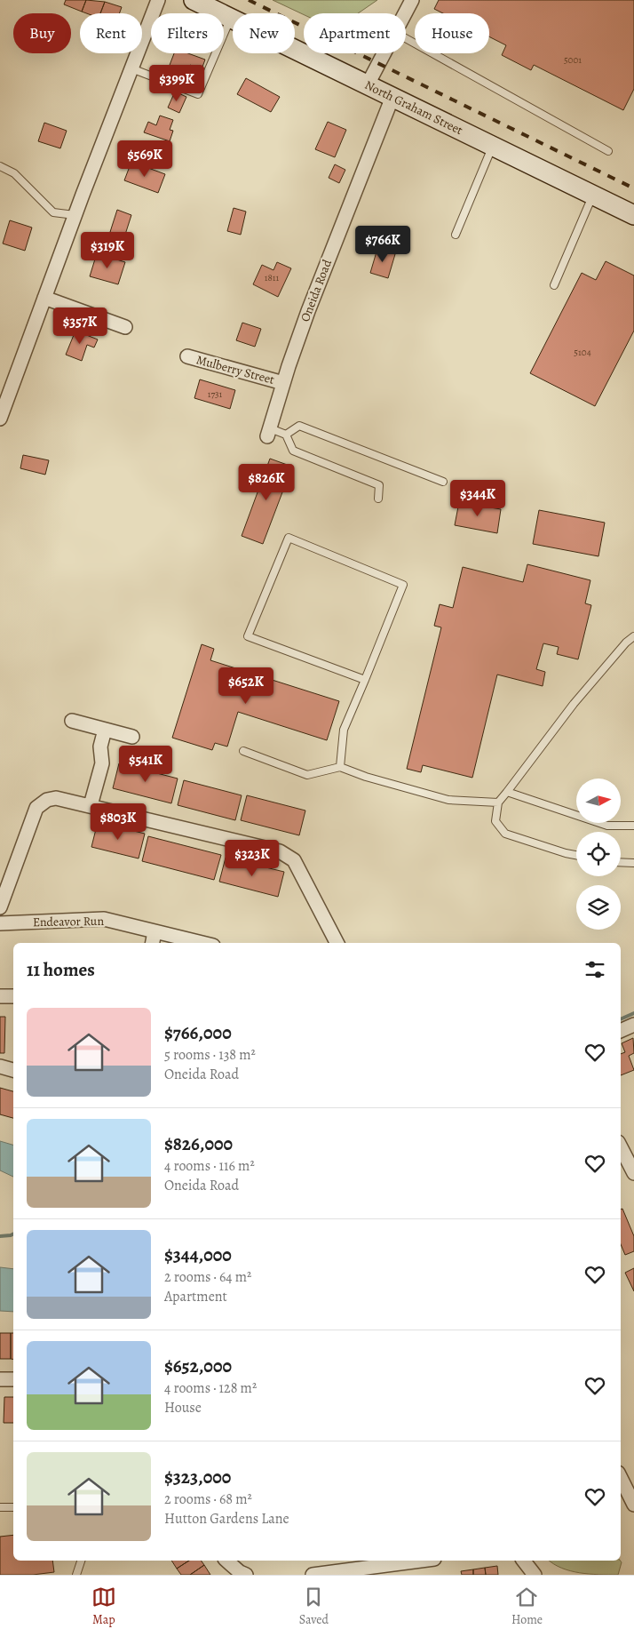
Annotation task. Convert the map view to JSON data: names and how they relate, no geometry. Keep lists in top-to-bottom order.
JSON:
{
  "streets": {
    "main road": ["North Graham Street"],
    "street": ["Oneida Road", "Mulberry Street", "Endeavor Run"]
  },
  "crossings": [
    ["North Graham Street", "Oneida Road"],
    ["Oneida Road", "Mulberry Street"]
  ],
  "house_numbers": [
    "5001",
    "1811",
    "5104",
    "1731"
  ],
  "north": "right",
  "page": {
    "chip": [
      "Buy",
      "Rent",
      "Filters",
      "New",
      "Apartment",
      "House"
    ],
    "price": [
      "$399K",
      "$569K",
      "$766K",
      "$319K",
      "$357K",
      "$826K",
      "$344K",
      "$652K",
      "$541K",
      "$803K",
      "$323K"
    ],
    "heading": "11 homes",
    "list": [
      {
        "name": "$766,000",
        "note": "5 rooms · 138 m² · Oneida Road"
      },
      {
        "name": "$826,000",
        "note": "4 rooms · 116 m² · Oneida Road"
      },
      {
        "name": "$344,000",
        "note": "2 rooms · 64 m² · Apartment"
      },
      {
        "name": "$652,000",
        "note": "4 rooms · 128 m² · House"
      },
      {
        "name": "$323,000",
        "note": "2 rooms · 68 m² · Hutton Gardens Lane"
      }
    ],
    "tabs": ["Map", "Saved", "Home"]
  }
}
